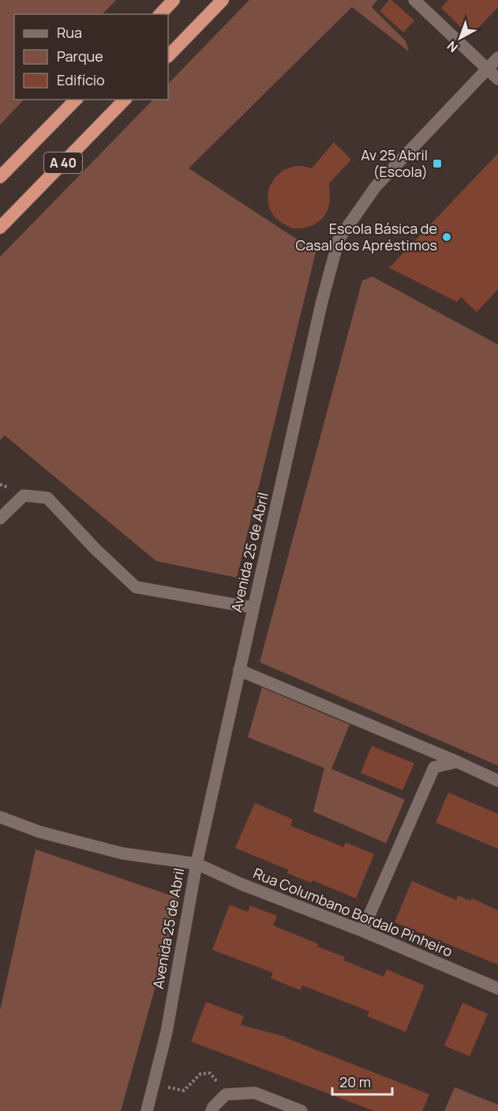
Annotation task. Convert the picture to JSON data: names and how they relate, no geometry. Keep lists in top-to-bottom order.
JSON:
{
  "streets": {
    "highway": ["A 40"],
    "street": ["Avenida 25 de Abril", "Rua Columbano Bordalo Pinheiro"]
  },
  "crossings": [
    ["Avenida 25 de Abril", "Rua Columbano Bordalo Pinheiro"]
  ],
  "places": {
    "transit": ["Av 25 Abril (Escola)"],
    "other": ["Escola Básica de Casal dos Apréstimos"]
  },
  "legend": ["Rua", "Parque", "Edifício"],
  "scale_bar": "20 m",
  "north": "bottom left"
}
